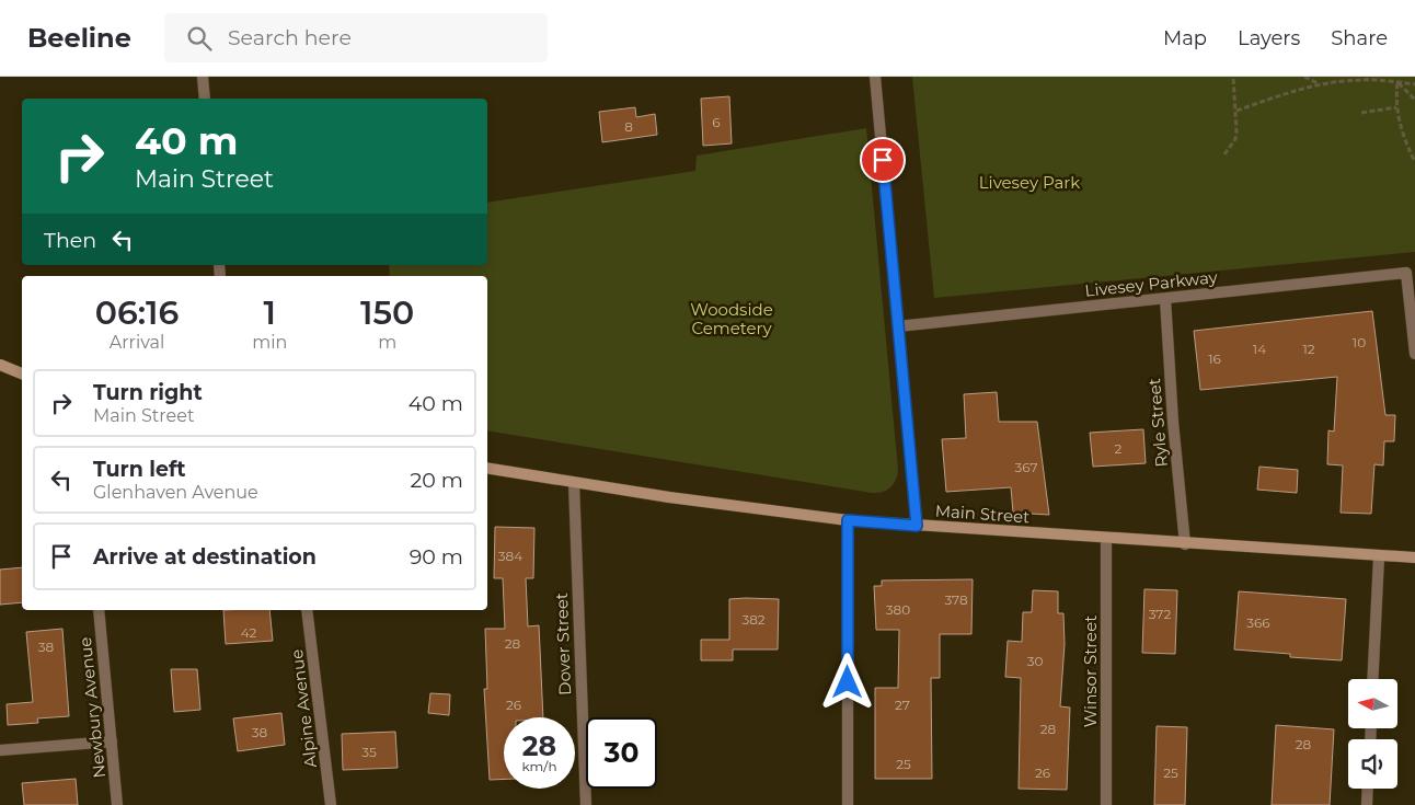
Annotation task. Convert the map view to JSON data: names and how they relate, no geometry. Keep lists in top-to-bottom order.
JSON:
{
  "streets": {
    "main road": ["Main Street"],
    "street": [
      "Livesey Parkway",
      "Ryle Street",
      "Dover Street",
      "Winsor Street",
      "Newbury Avenue",
      "Alpine Avenue"
    ]
  },
  "crossings": [
    ["Livesey Parkway", "Ryle Street"],
    ["Ryle Street", "Main Street"],
    ["Main Street", "Dover Street"],
    ["Main Street", "Winsor Street"]
  ],
  "parks": ["Livesey Park", "Woodside Cemetery"],
  "house_numbers": [
    "6",
    "8",
    "10",
    "14",
    "12",
    "16",
    "2",
    "367",
    "384",
    "378",
    "380",
    "372",
    "382",
    "366",
    "42",
    "28",
    "38",
    "30",
    "26",
    "27",
    "28",
    "38",
    "28",
    "35",
    "25",
    "26",
    "25"
  ],
  "north": "left",
  "page": {
    "header": "Beeline",
    "search": "Search here",
    "nav": ["Map", "Layers", "Share"],
    "turn": ["40 m", "Main Street"],
    "then": "Then",
    "eta": [
      "06:16",
      "Arrival",
      "1",
      "min",
      "150",
      "m"
    ],
    "list": [
      {
        "name": "Turn right",
        "note": "Main Street",
        "value": "40 m"
      },
      {
        "name": "Turn left",
        "note": "Glenhaven Avenue",
        "value": "20 m"
      },
      {
        "name": "Arrive at destination",
        "value": "90 m"
      }
    ],
    "speed": "28 km/h",
    "limit": "30"
  }
}
